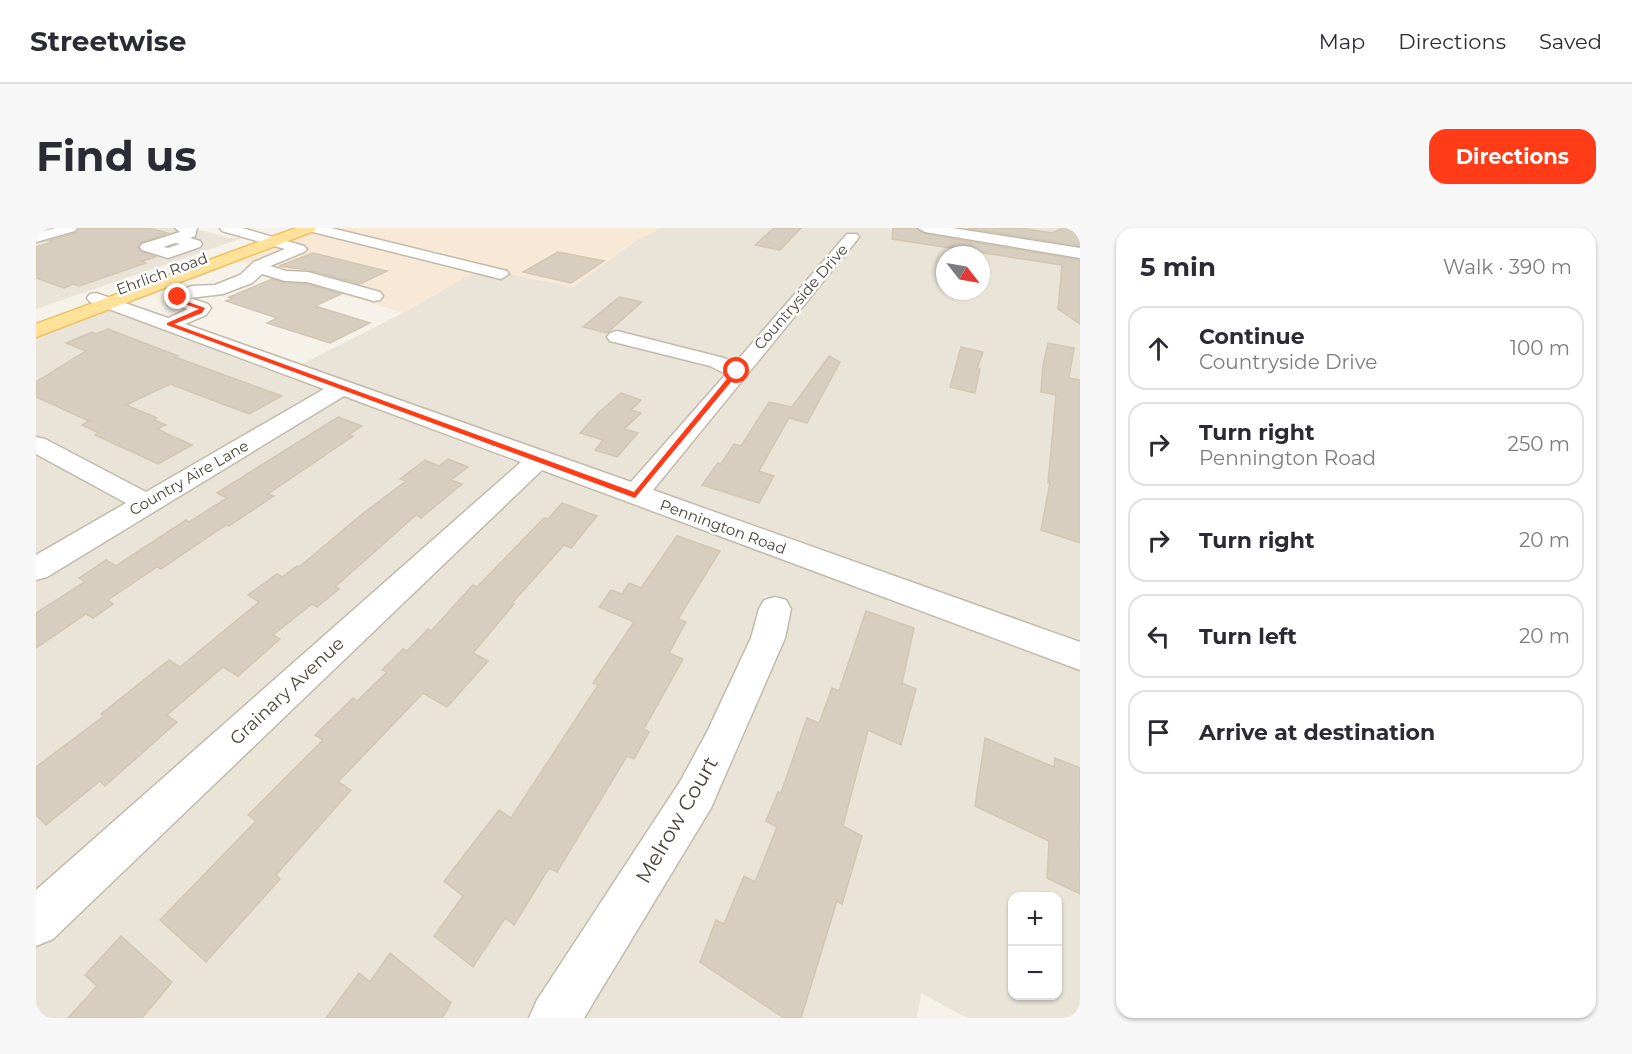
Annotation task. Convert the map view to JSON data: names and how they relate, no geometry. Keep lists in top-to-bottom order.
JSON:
{
  "streets": {
    "main road": ["Ehrlich Road"],
    "street": [
      "Countryside Drive",
      "Country Aire Lane",
      "Pennington Road",
      "Grainary Avenue",
      "Melrow Court"
    ]
  },
  "crossings": [
    ["Ehrlich Road", "Pennington Road"],
    ["Countryside Drive", "Pennington Road"],
    ["Country Aire Lane", "Pennington Road"],
    ["Pennington Road", "Grainary Avenue"]
  ],
  "north": "bottom right",
  "page": {
    "header": "Streetwise",
    "nav": ["Map", "Directions", "Saved"],
    "buttons": "Directions",
    "title": "Find us",
    "heading": ["5 min", "Walk · 390 m"],
    "list": [
      ["Continue", "Countryside Drive", "100 m"],
      ["Turn right", "Pennington Road", "250 m"],
      ["Turn right", "20 m"],
      ["Turn left", "20 m"],
      "Arrive at destination"
    ],
    "map_buttons": ["+", "−"]
  }
}
